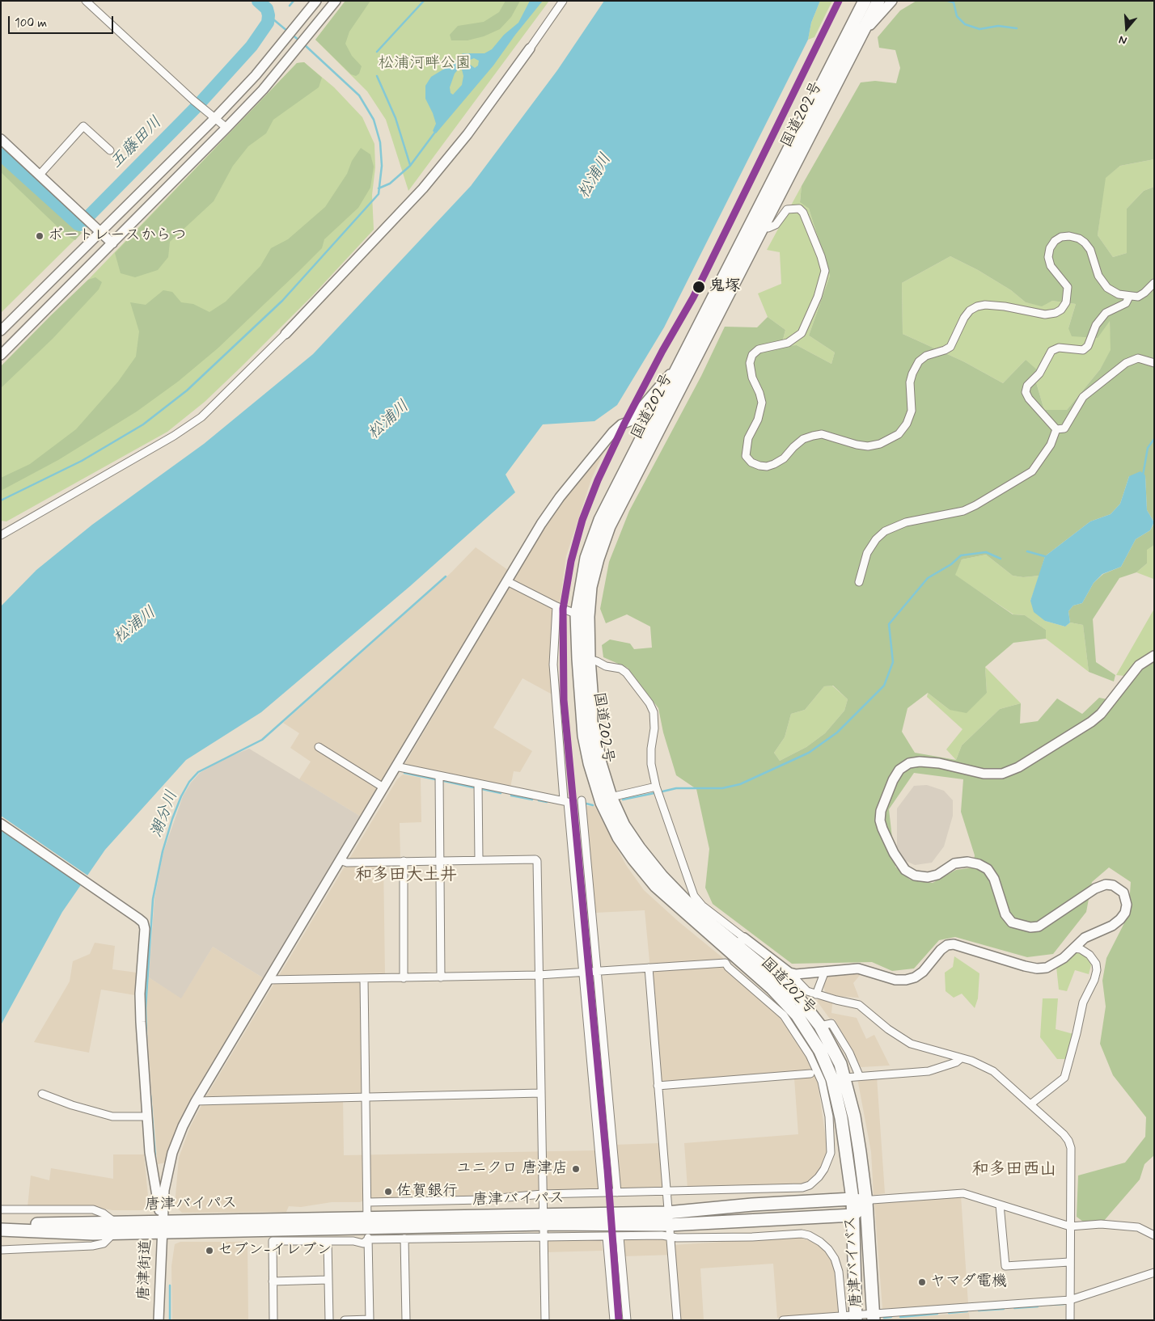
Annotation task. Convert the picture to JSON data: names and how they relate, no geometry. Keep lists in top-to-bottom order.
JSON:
{
  "streets": {
    "highway": ["国道202号", "唐津バイパス"],
    "street": ["唐津街道"]
  },
  "crossings": [
    ["国道202号", "唐津バイパス"],
    ["唐津バイパス", "唐津街道"]
  ],
  "districts": ["和多田大土井", "和多田西山"],
  "water": ["五藤田川", "松浦川", "潮分川"],
  "parks": ["松浦河畔公園"],
  "places": [
    "ボートレースからつ",
    "鬼塚",
    "ユニクロ 唐津店",
    "佐賀銀行",
    "セブン-イレブン",
    "ヤマダ電機"
  ],
  "scale_bar": "100 m",
  "north": "bottom"
}
